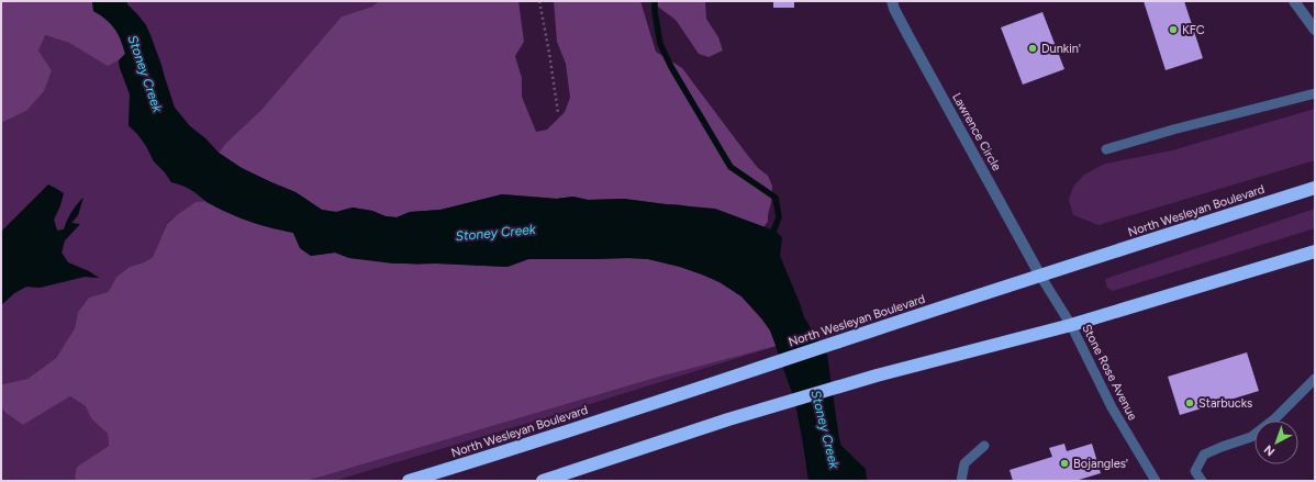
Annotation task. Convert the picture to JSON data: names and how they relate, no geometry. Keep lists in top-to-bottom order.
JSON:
{
  "streets": {
    "highway": ["North Wesleyan Boulevard"],
    "street": ["Lawrence Circle"],
    "lane": ["Stone Rose Avenue"]
  },
  "crossings": [
    ["Lawrence Circle", "North Wesleyan Boulevard"],
    ["Lawrence Circle", "Stone Rose Avenue"],
    ["North Wesleyan Boulevard", "Stone Rose Avenue"]
  ],
  "water": ["Stoney Creek"],
  "places": [
    "KFC",
    "Dunkin'",
    "Starbucks",
    "Bojangles'"
  ],
  "north": "bottom left"
}
